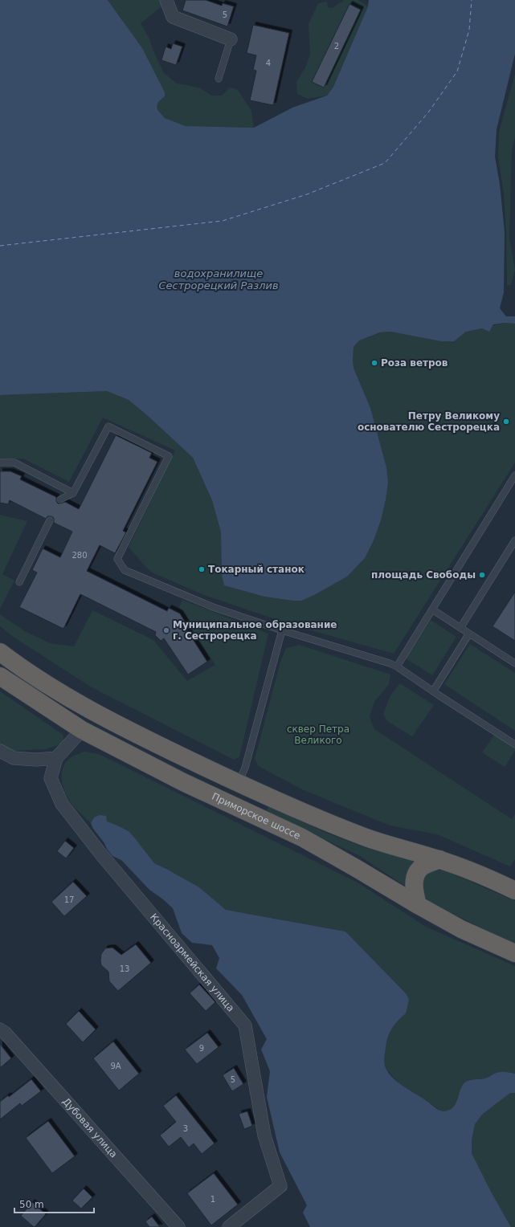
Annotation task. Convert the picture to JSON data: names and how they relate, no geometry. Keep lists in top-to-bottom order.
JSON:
{
  "streets": {
    "highway": ["Приморское шоссе"],
    "street": ["Красноармейская улица", "Дубовая улица"]
  },
  "water": ["водохранилище Сестрорецкий Разлив"],
  "parks": ["сквер Петра Великого"],
  "places": [
    "Роза ветров",
    "Петру Великому основателю Сестрорецка",
    "Токарный станок",
    "площадь Свободы",
    "Муниципальное образование г. Сестрорецка"
  ],
  "house_numbers": [
    "5",
    "2",
    "4",
    "280",
    "17",
    "13",
    "9",
    "9А",
    "5",
    "3",
    "1"
  ],
  "scale_bar": "50 m"
}
